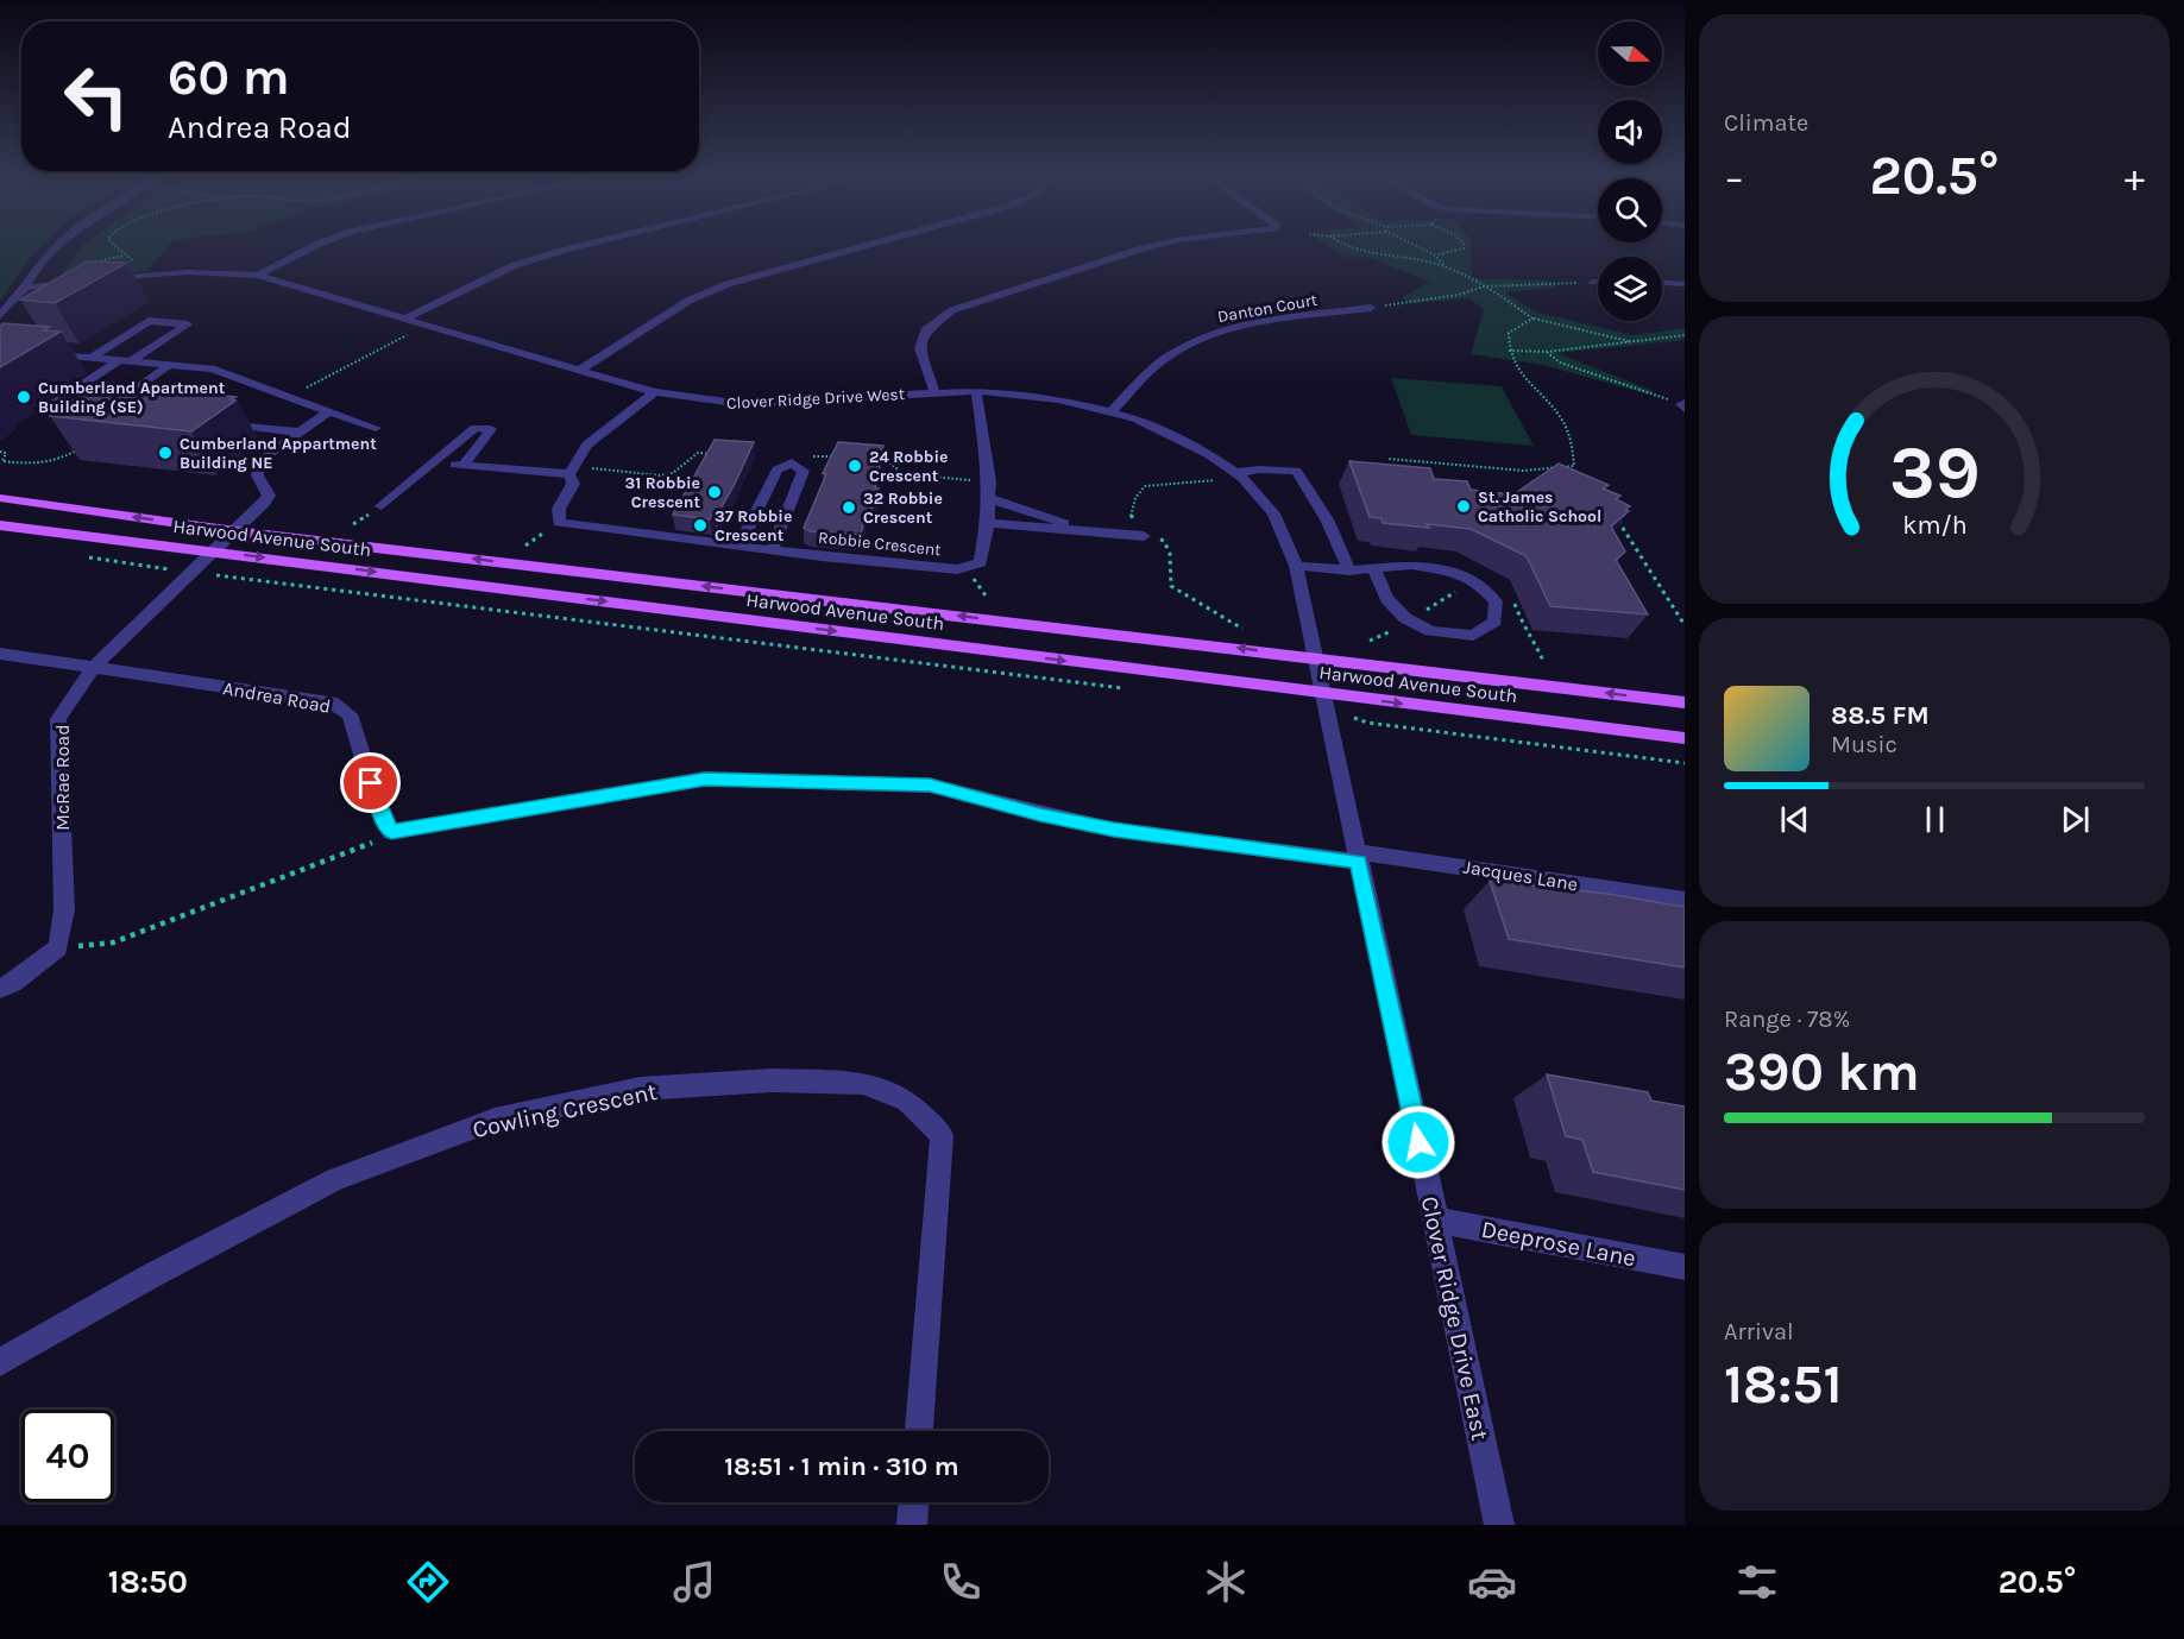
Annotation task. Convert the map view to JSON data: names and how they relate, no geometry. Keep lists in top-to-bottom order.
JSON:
{
  "streets": {
    "main road": ["Harwood Avenue South"],
    "street": [
      "Danton Court",
      "Clover Ridge Drive West",
      "Robbie Crescent",
      "Andrea Road",
      "McRae Road",
      "Jacques Lane",
      "Cowling Crescent",
      "Deeprose Lane",
      "Clover Ridge Drive East"
    ]
  },
  "crossings": [
    ["Danton Court", "Clover Ridge Drive West"],
    ["Clover Ridge Drive West", "Harwood Avenue South"],
    ["Clover Ridge Drive West", "Robbie Crescent"],
    ["Clover Ridge Drive West", "Clover Ridge Drive East"],
    ["Harwood Avenue South", "McRae Road"],
    ["Harwood Avenue South", "Clover Ridge Drive East"],
    ["Andrea Road", "McRae Road"],
    ["Jacques Lane", "Clover Ridge Drive East"],
    ["Deeprose Lane", "Clover Ridge Drive East"]
  ],
  "places": [
    "Cumberland Apartment Building (SE)",
    "Cumberland Appartment Building NE",
    "24 Robbie Crescent",
    "31 Robbie Crescent",
    "St. James Catholic School",
    "32 Robbie Crescent",
    "37 Robbie Crescent"
  ],
  "north": "right",
  "page": {
    "tile": [
      "Climate",
      ["Range · 78%", "390 km"],
      ["Arrival", "18:51"]
    ],
    "turn": ["60 m", "Andrea Road"],
    "heat": ["−", "20.5°", "+"],
    "song": ["88.5 FM", "Music"],
    "limit": "40",
    "trip": "18:51 · 1 min · 310 m",
    "tabs": ["18:50", "20.5°"],
    "gauge": ["39", "km/h"]
  }
}
